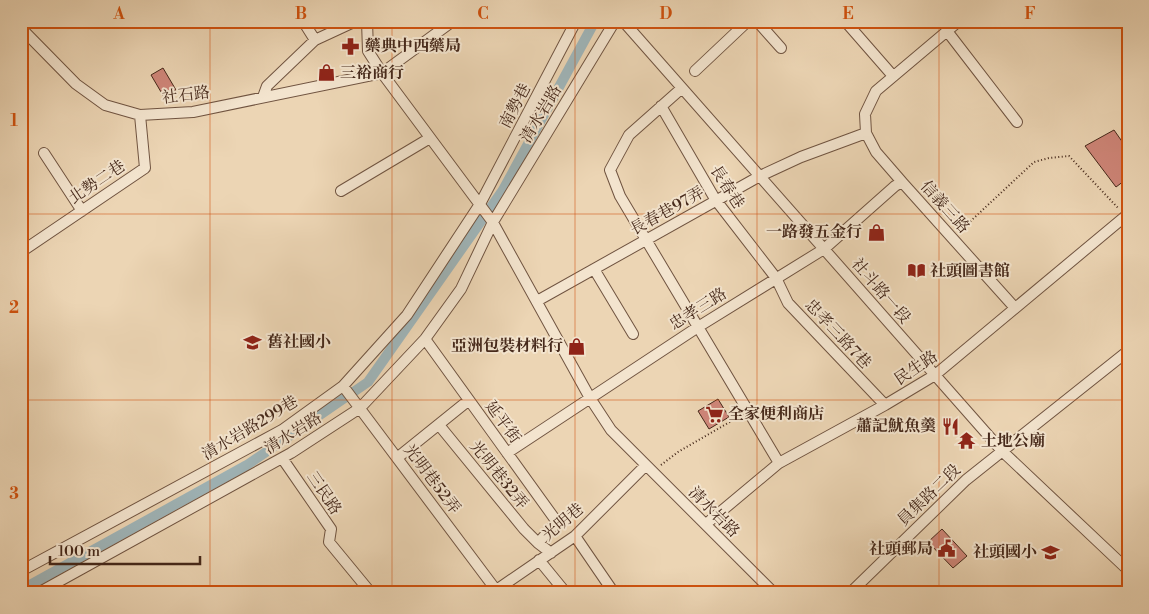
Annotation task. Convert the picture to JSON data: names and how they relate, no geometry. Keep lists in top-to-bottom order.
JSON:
{
  "streets": {
    "street": [
      "社石路",
      "南勢巷",
      "清水岩路",
      "北勢二巷",
      "長春巷",
      "信義三路",
      "長春巷97弄",
      "社斗路一段",
      "忠孝三路",
      "忠孝三路7巷",
      "民生路",
      "延平街",
      "清水岩路299巷",
      "光明巷32弄",
      "光明巷52弄",
      "三民路",
      "員集路二段",
      "光明巷"
    ]
  },
  "crossings": [
    ["社石路", "北勢二巷"],
    ["南勢巷", "清水岩路299巷"],
    ["清水岩路", "長春巷97弄"],
    ["清水岩路", "忠孝三路"],
    ["清水岩路", "民生路"],
    ["清水岩路", "延平街"],
    ["清水岩路", "光明巷52弄"],
    ["清水岩路", "三民路"],
    ["清水岩路", "光明巷"],
    ["長春巷", "長春巷97弄"],
    ["長春巷", "忠孝三路"],
    ["長春巷", "忠孝三路7巷"],
    ["信義三路", "社斗路一段"],
    ["信義三路", "忠孝三路"],
    ["信義三路", "民生路"],
    ["長春巷97弄", "社斗路一段"],
    ["社斗路一段", "忠孝三路"],
    ["社斗路一段", "民生路"],
    ["社斗路一段", "員集路二段"],
    ["忠孝三路", "忠孝三路7巷"],
    ["忠孝三路", "延平街"],
    ["忠孝三路7巷", "民生路"],
    ["延平街", "光明巷32弄"],
    ["清水岩路299巷", "光明巷52弄"],
    ["光明巷32弄", "光明巷"],
    ["光明巷52弄", "光明巷"]
  ],
  "places": {
    "pharmacy": ["藥典中西藥局"],
    "shop": ["三裕商行", "一路發五金行", "亞洲包裝材料行"],
    "library": ["社頭圖書館"],
    "school or university": ["舊社國小", "社頭國小"],
    "supermarket": ["全家便利商店"],
    "restaurant": ["蕭記魷魚羹"],
    "temple": ["土地公廟"],
    "public building": ["社頭郵局"]
  },
  "scale_bar": "100 m",
  "grid": {
    "columns": [
      "A",
      "B",
      "C",
      "D",
      "E",
      "F"
    ],
    "rows": ["1", "2", "3"]
  }
}
